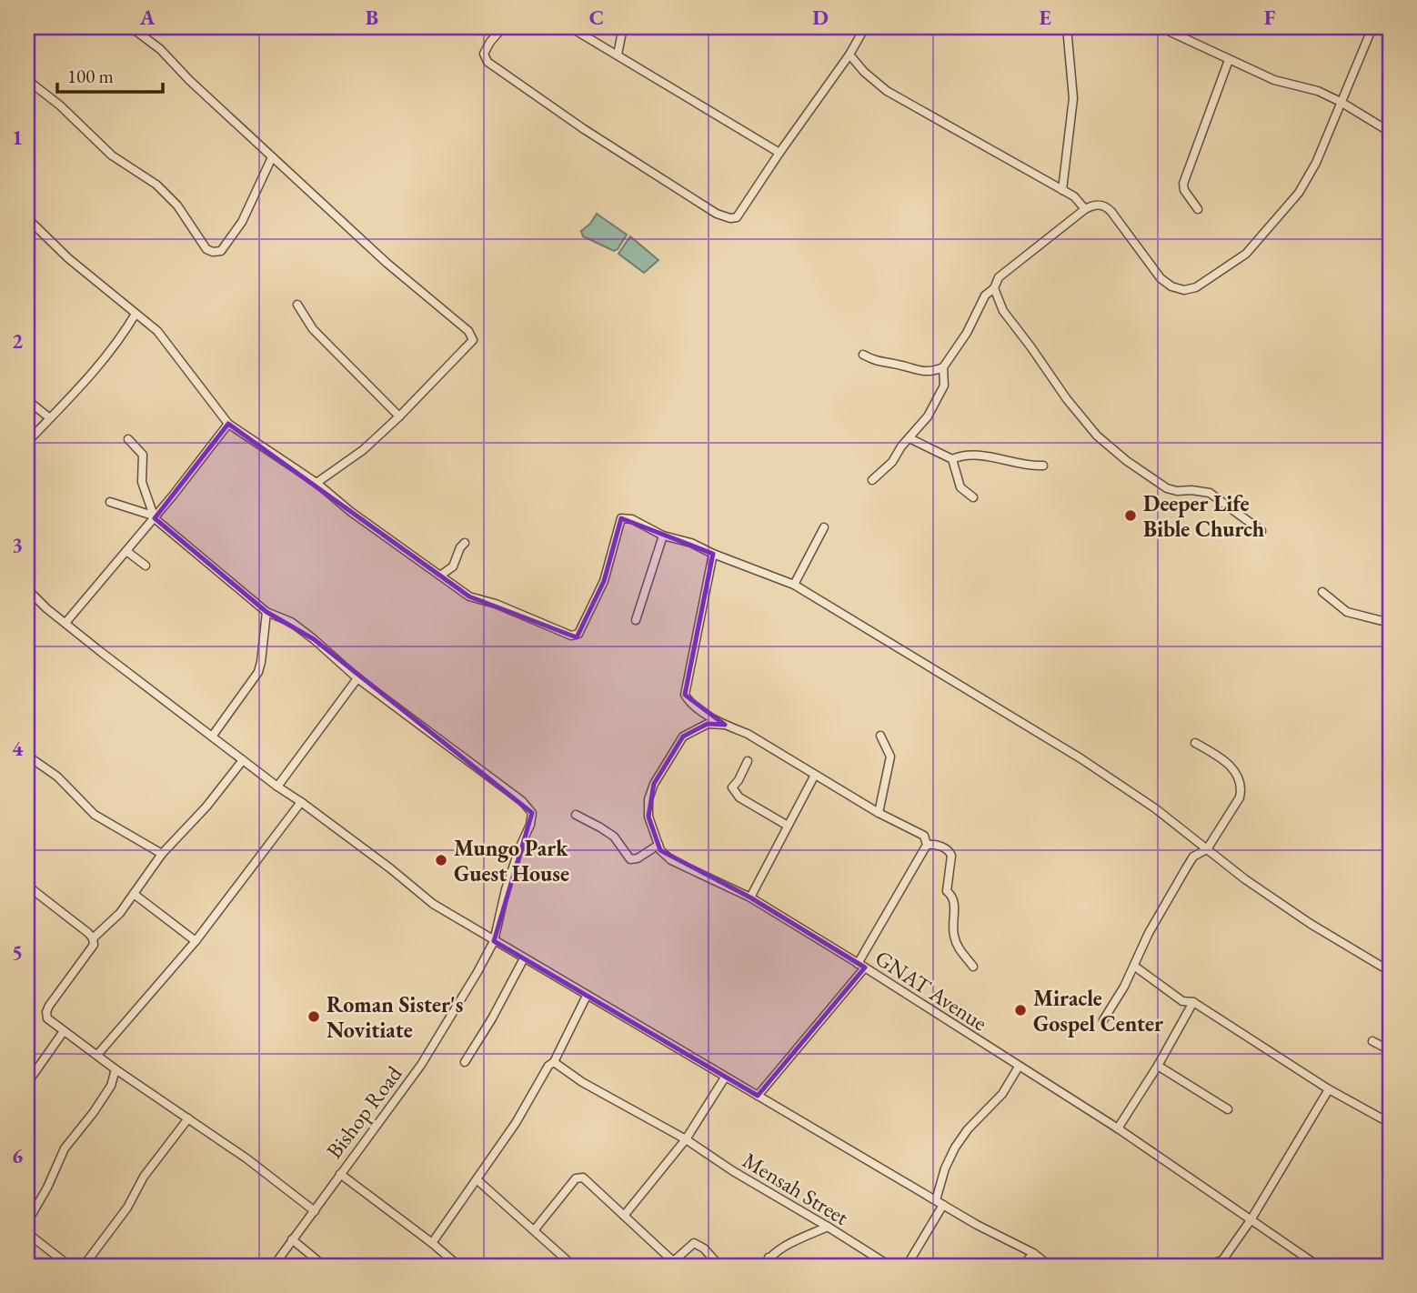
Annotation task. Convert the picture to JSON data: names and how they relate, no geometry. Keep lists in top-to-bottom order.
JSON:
{
  "streets": {
    "street": ["GNAT Avenue", "Bishop Road", "Mensah Street"]
  },
  "places": [
    "Deeper Life Bible Church",
    "Mungo Park Guest House",
    "Miracle Gospel Center",
    "Roman Sister's Novitiate"
  ],
  "scale_bar": "100 m",
  "grid": {
    "columns": [
      "A",
      "B",
      "C",
      "D",
      "E",
      "F"
    ],
    "rows": [
      "1",
      "2",
      "3",
      "4",
      "5",
      "6"
    ]
  }
}
